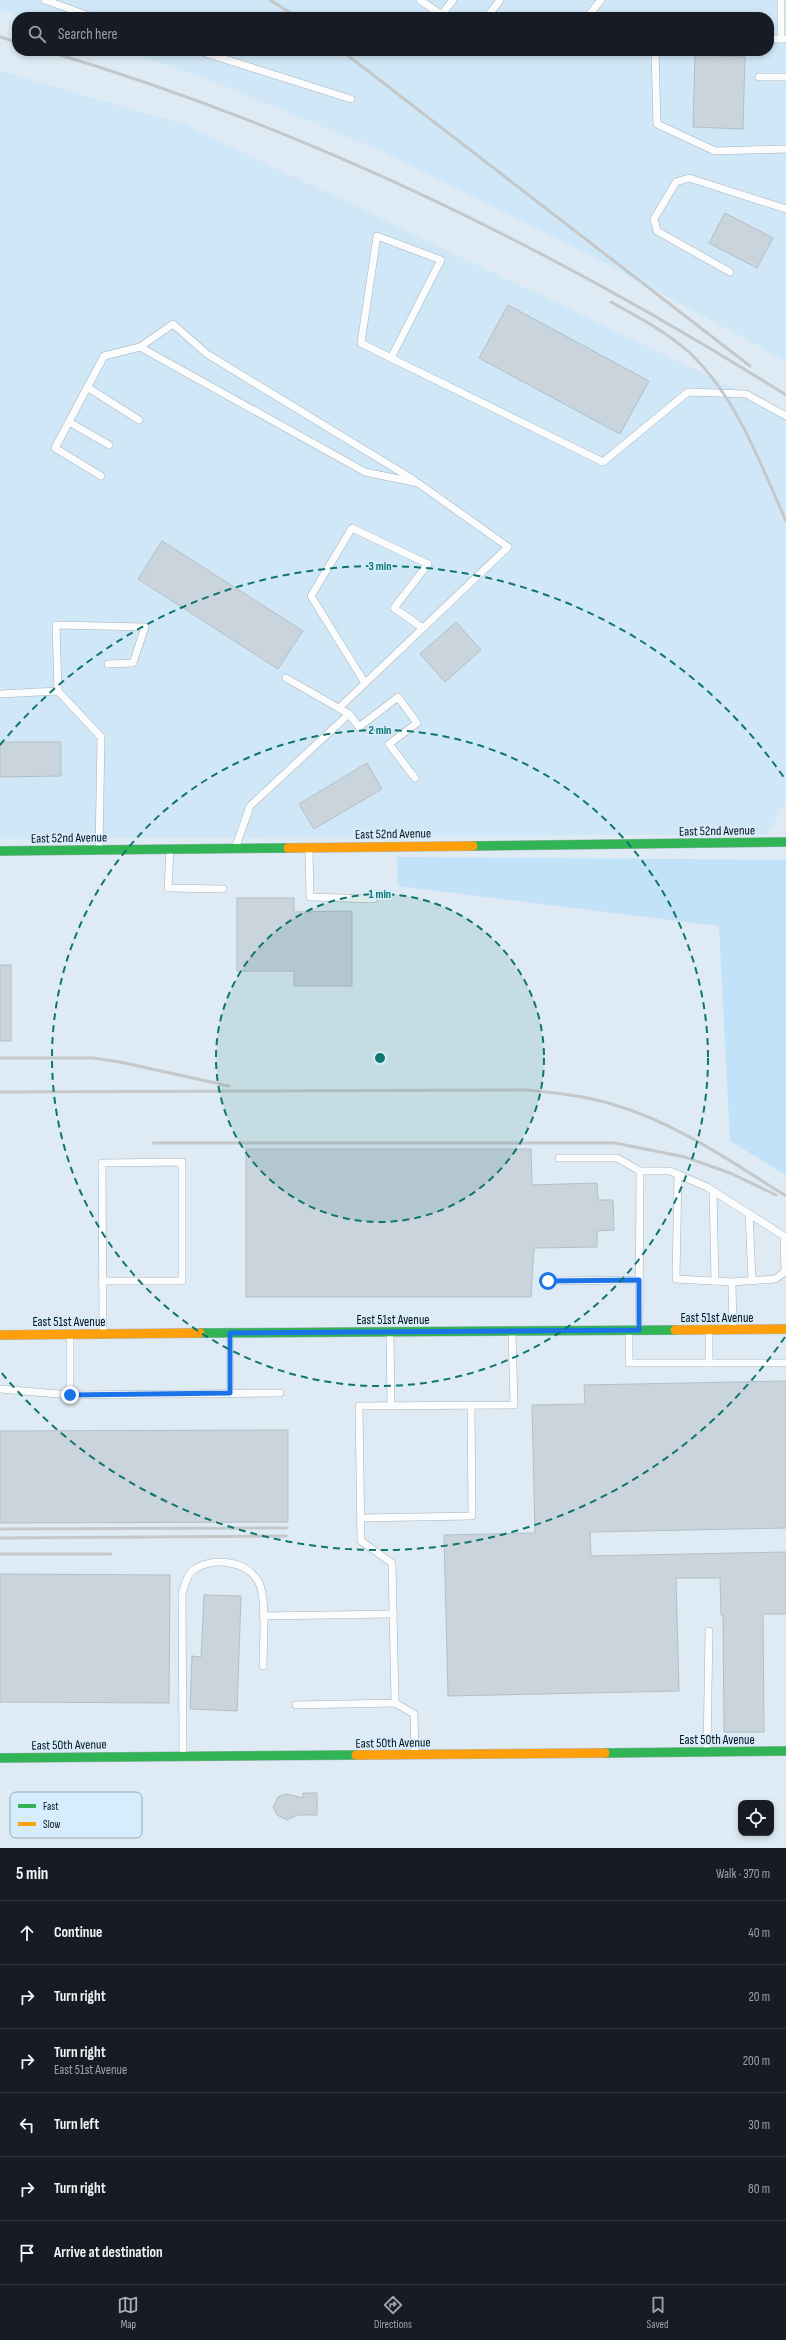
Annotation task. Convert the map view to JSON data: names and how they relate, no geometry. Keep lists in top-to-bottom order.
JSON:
{
  "streets": {
    "street": ["East 52nd Avenue", "East 51st Avenue", "East 50th Avenue"]
  },
  "legend": ["Fast", "Slow"],
  "page": {
    "search": "Search here",
    "heading": ["5 min", "Walk · 370 m"],
    "list": [
      ["Continue", "40 m"],
      ["Turn right", "20 m"],
      ["Turn right", "East 51st Avenue", "200 m"],
      ["Turn left", "30 m"],
      ["Turn right", "80 m"],
      "Arrive at destination"
    ],
    "nav": ["Map", "Directions", "Saved"]
  },
  "rings": ["3 min", "2 min", "1 min"]
}
